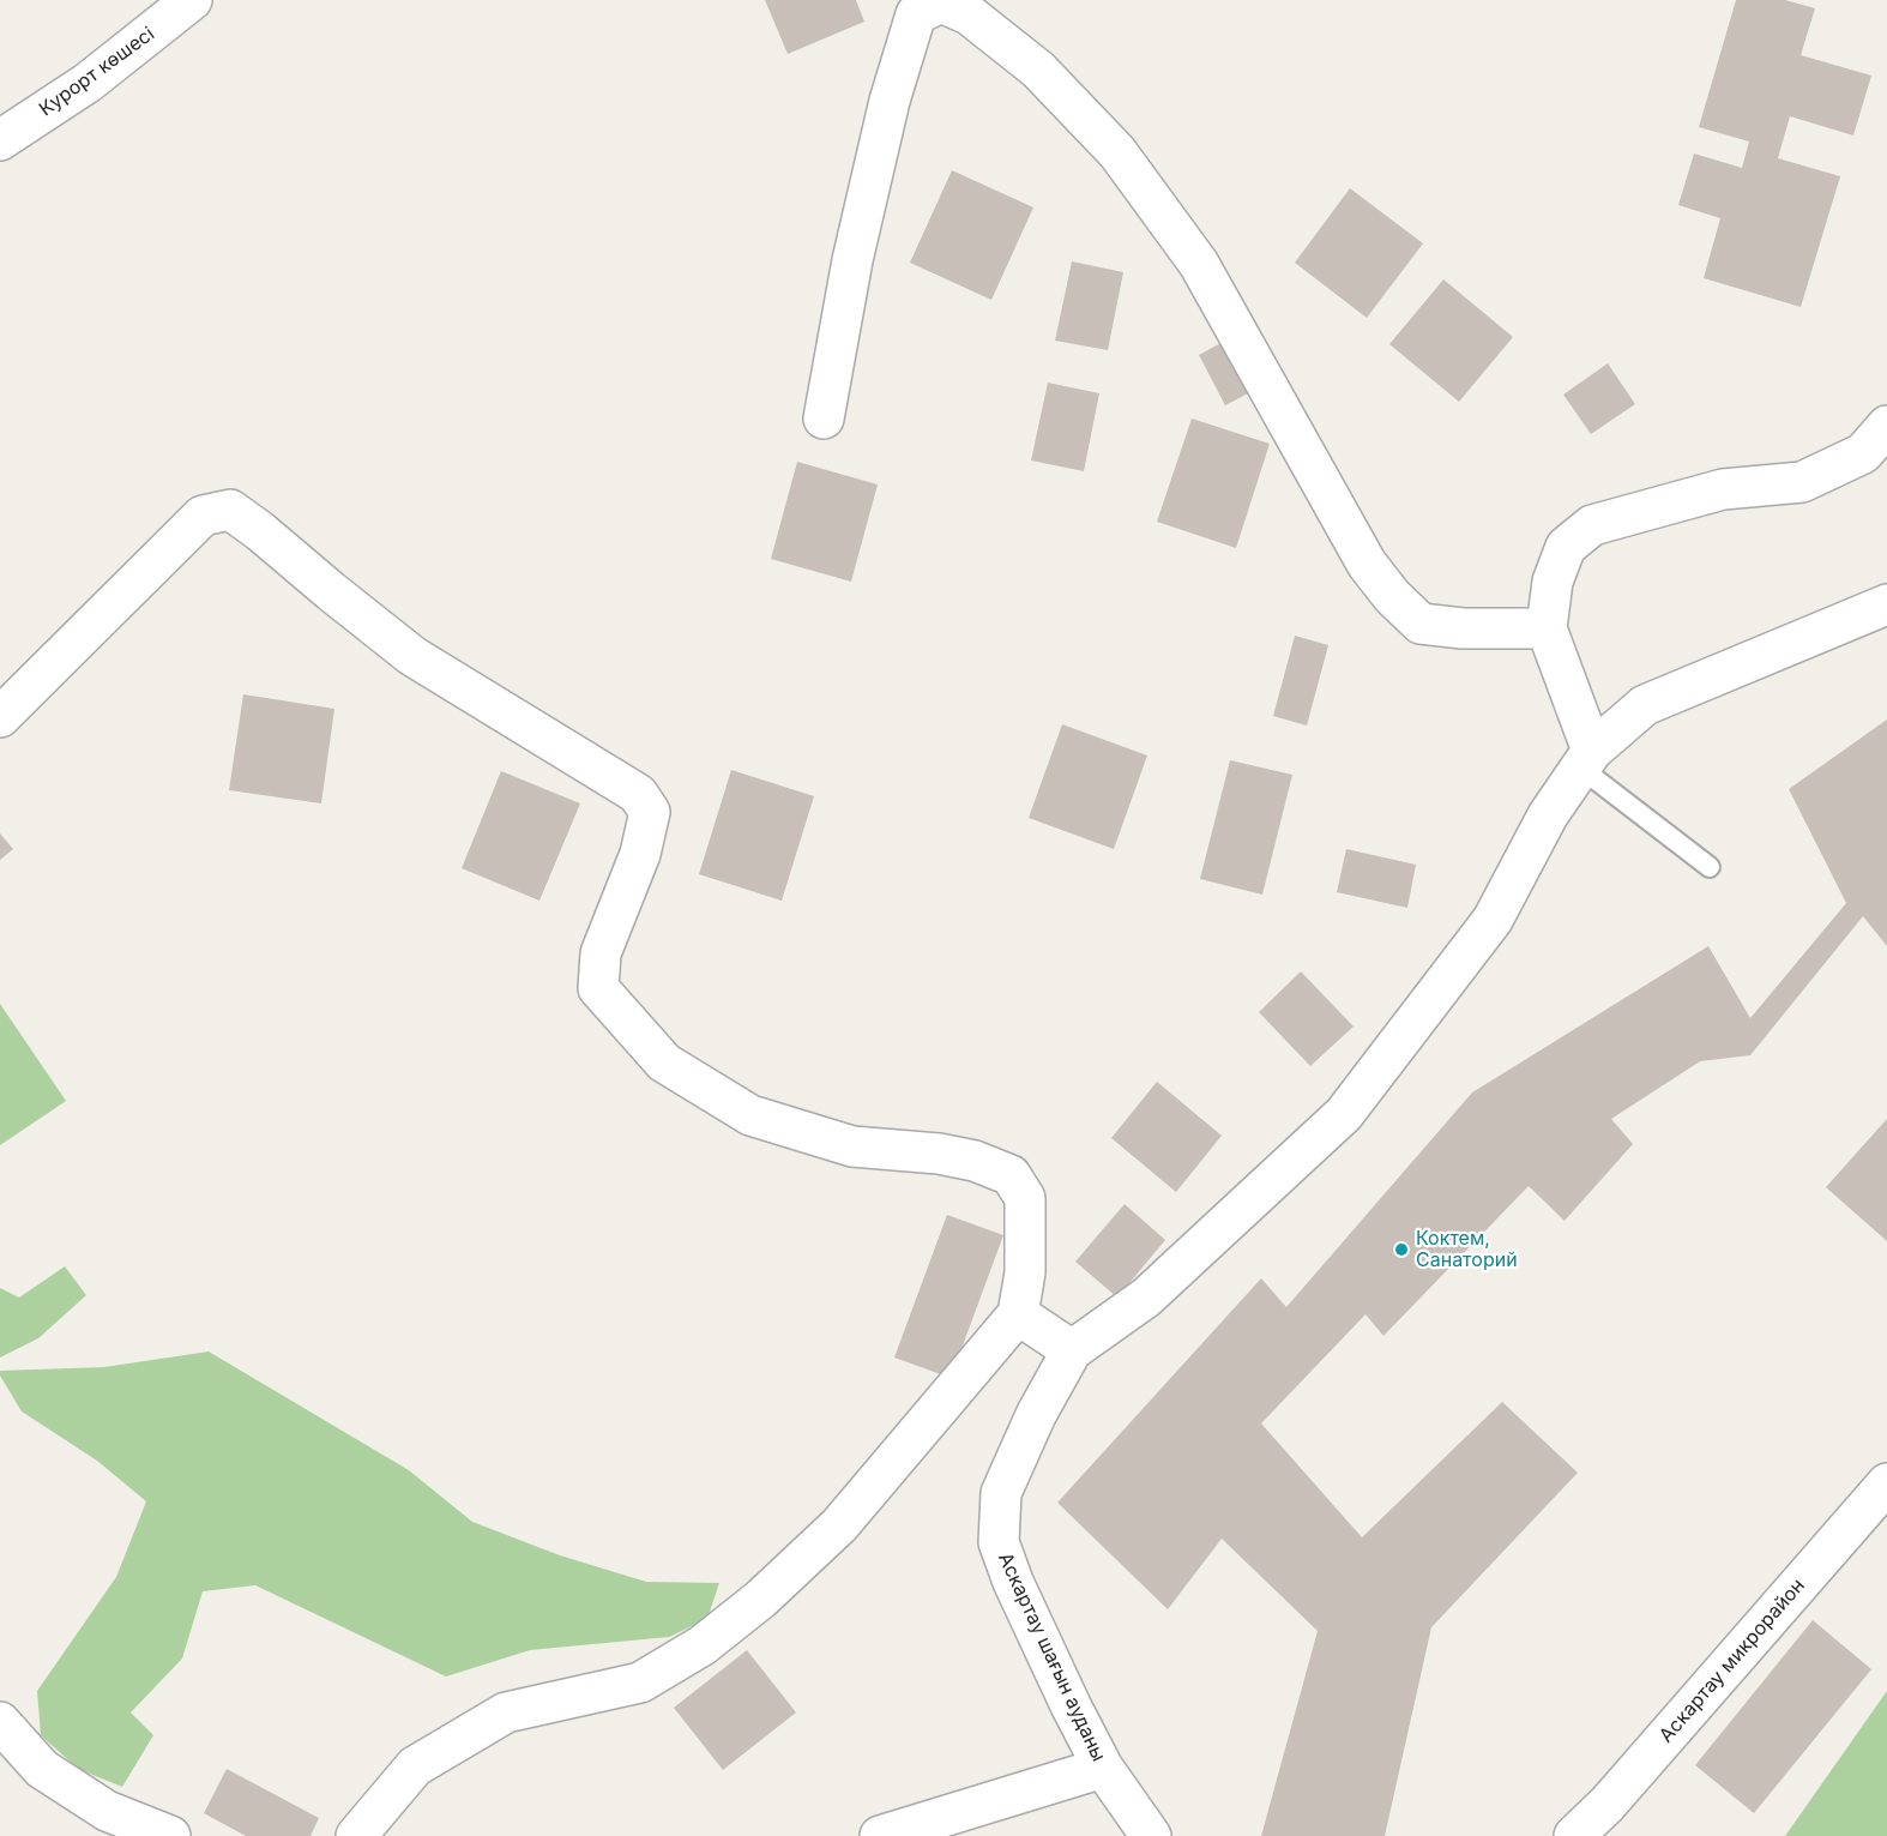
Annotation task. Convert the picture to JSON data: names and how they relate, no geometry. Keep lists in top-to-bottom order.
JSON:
{
  "streets": {
    "street": ["Курорт көшесі", "Аскартау шағын ауданы", "Аскартау микрорайон"]
  },
  "places": ["Коктем, Санаторий"]
}
